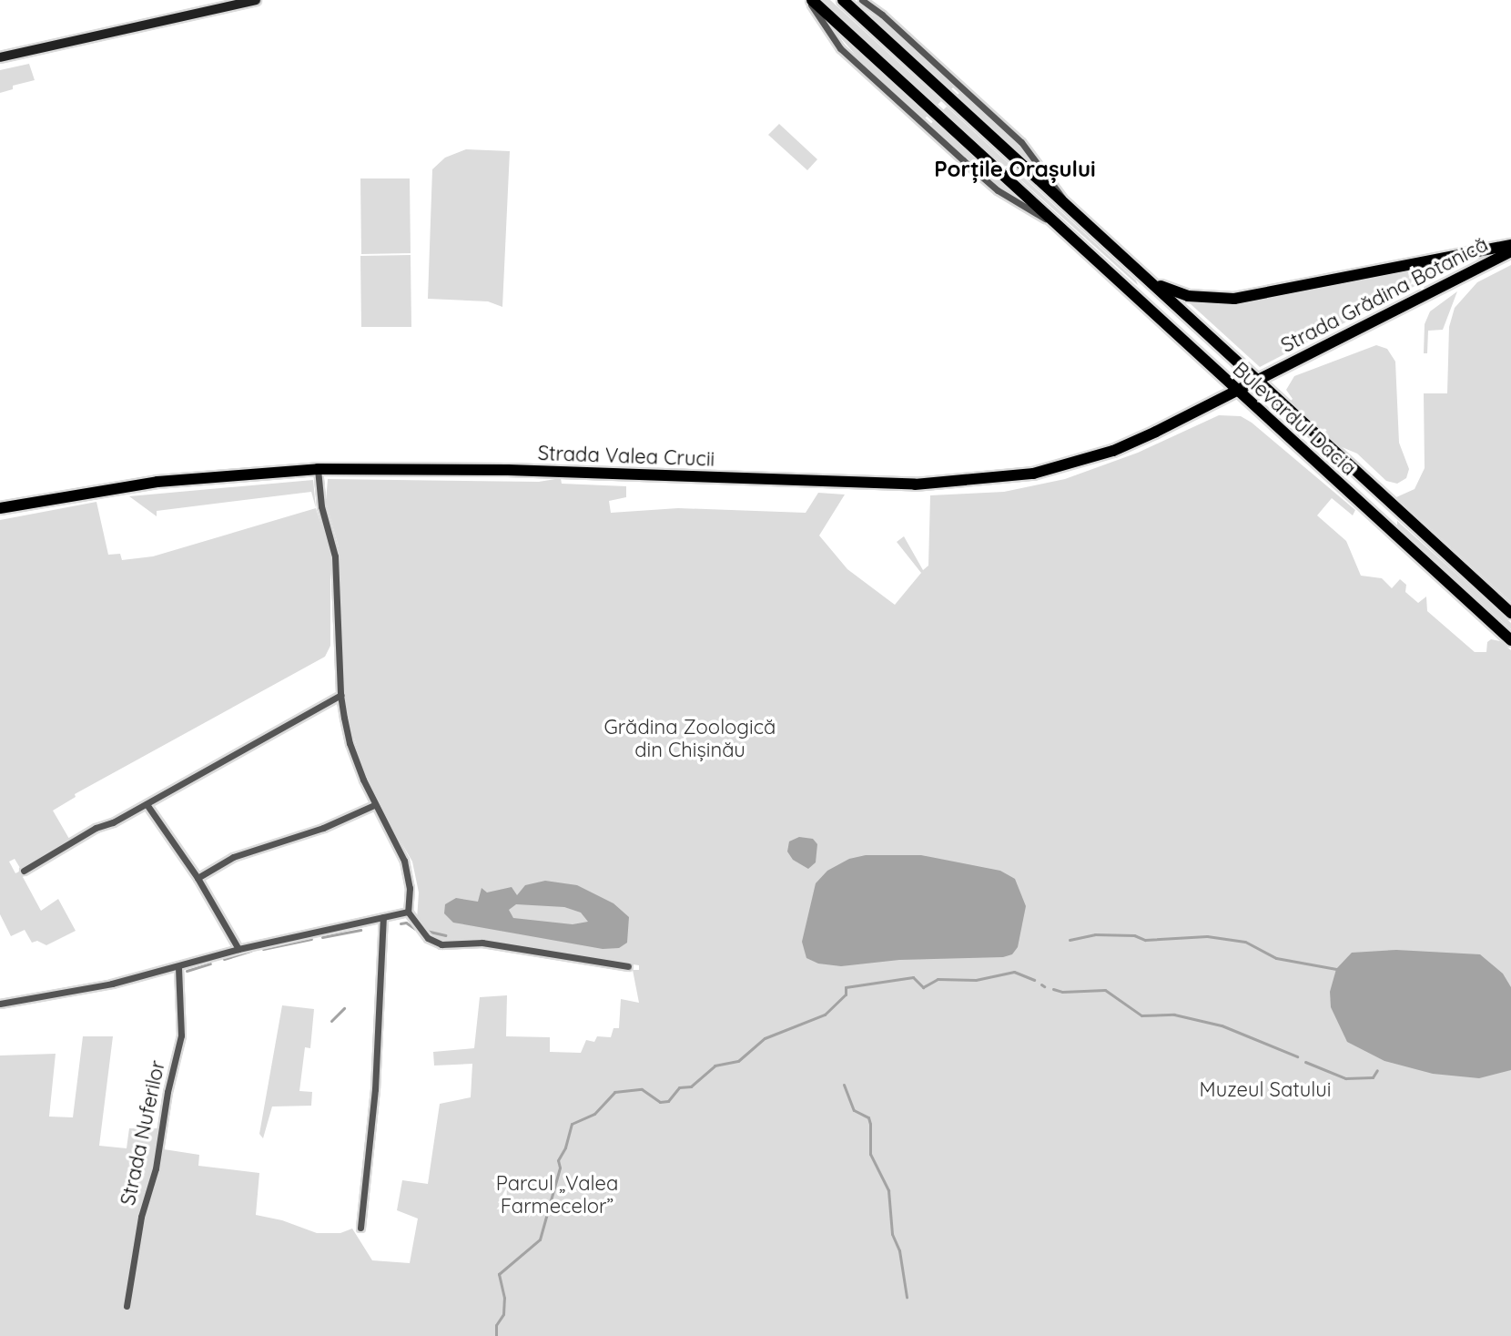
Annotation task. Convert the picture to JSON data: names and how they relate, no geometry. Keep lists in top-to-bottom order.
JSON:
{
  "streets": {
    "main road": ["Strada Grădina Botanică", "Bulevardul Dacia", "Strada Valea Crucii"],
    "street": ["Strada Nuferilor"]
  },
  "crossings": [
    ["Strada Grădina Botanică", "Bulevardul Dacia"],
    ["Strada Grădina Botanică", "Strada Valea Crucii"],
    ["Bulevardul Dacia", "Strada Valea Crucii"]
  ],
  "districts": ["Porțile Orașului"],
  "parks": ["Grădina Zoologică din Chișinău", "Muzeul Satului", "Parcul „Valea Farmecelor”"]
}
